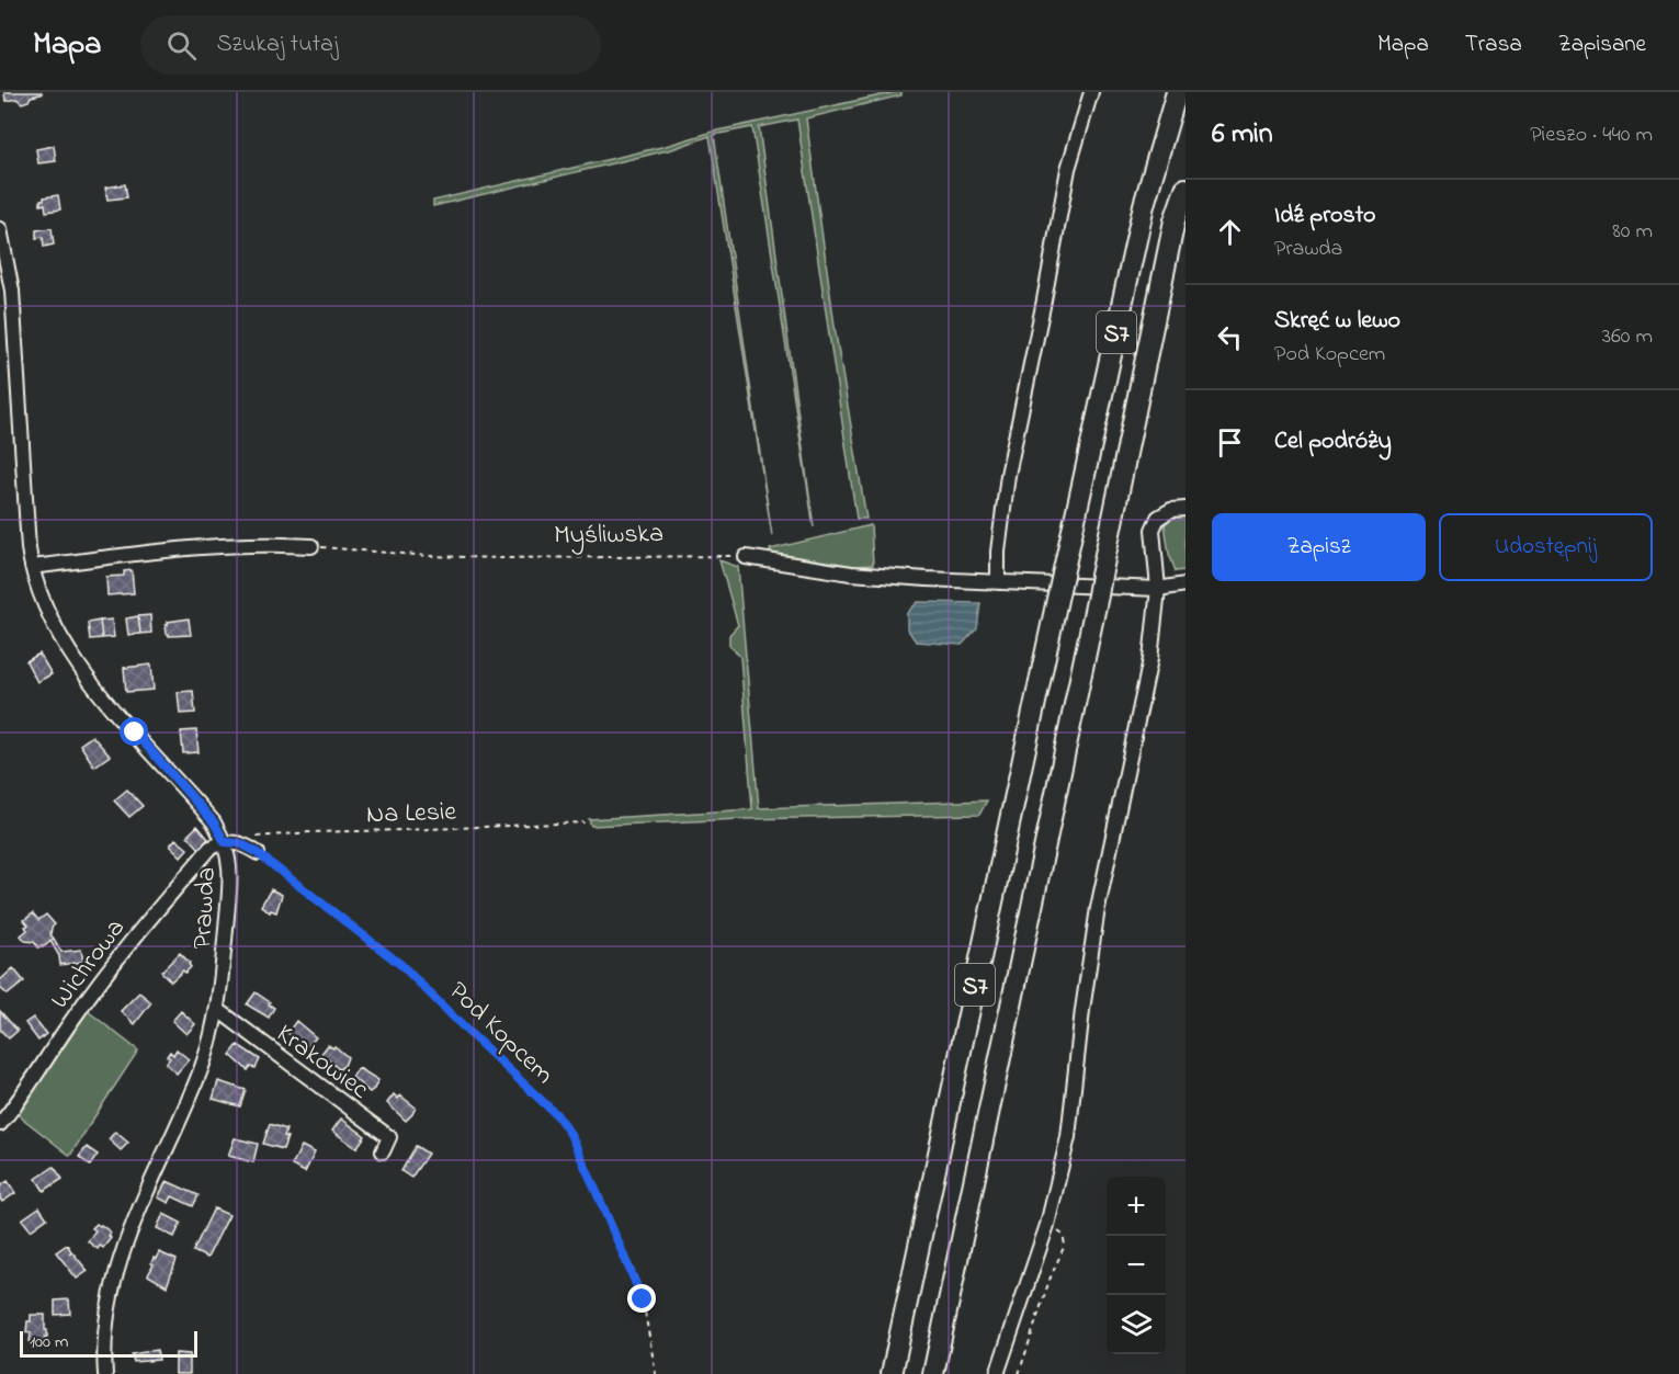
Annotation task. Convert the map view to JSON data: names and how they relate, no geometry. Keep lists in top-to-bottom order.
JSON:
{
  "streets": {
    "highway": ["S7"],
    "street": ["Prawda", "Wichrowa", "Krakowiec"],
    "path": ["Myśliwska", "Na Lesie", "Pod Kopcem"]
  },
  "crossings": [
    ["Prawda", "Wichrowa"],
    ["Prawda", "Krakowiec"]
  ],
  "scale_bar": "100 m",
  "page": {
    "header": "Mapa",
    "search": "Szukaj tutaj",
    "nav": ["Mapa", "Trasa", "Zapisane"],
    "heading": ["6 min", "Pieszo · 440 m"],
    "list": [
      ["Idź prosto", "Prawda", "80 m"],
      ["Skręć w lewo", "Pod Kopcem", "360 m"],
      "Cel podróży"
    ],
    "buttons": ["Zapisz", "Udostępnij"],
    "map_buttons": ["+", "−"],
    "scale": "100 m"
  }
}
